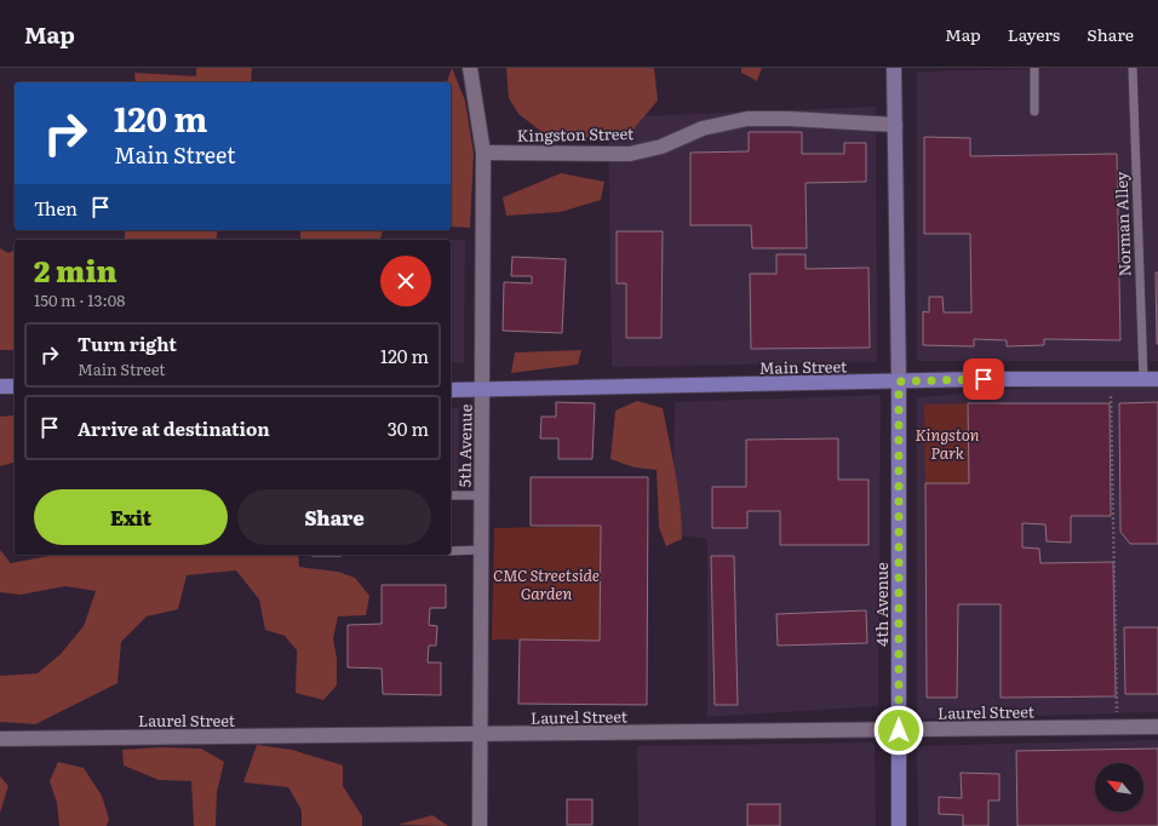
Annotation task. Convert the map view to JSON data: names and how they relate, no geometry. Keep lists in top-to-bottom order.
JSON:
{
  "streets": {
    "main road": ["Main Street", "4th Avenue"],
    "street": ["Kingston Street", "5th Avenue", "Laurel Street"],
    "lane": ["Norman Alley"]
  },
  "crossings": [
    ["Kingston Street", "5th Avenue"],
    ["Norman Alley", "Main Street"],
    ["Main Street", "5th Avenue"],
    ["Main Street", "4th Avenue"],
    ["5th Avenue", "Laurel Street"],
    ["4th Avenue", "Laurel Street"]
  ],
  "parks": ["Kingston Park", "CMC Streetside Garden"],
  "north": "top left",
  "page": {
    "header": "Map",
    "nav": ["Map", "Layers", "Share"],
    "turn": ["120 m", "Main Street"],
    "then": "Then",
    "heading": ["2 min", "150 m · 13:08"],
    "list": [
      {
        "name": "Turn right",
        "note": "Main Street",
        "value": "120 m"
      },
      {
        "name": "Arrive at destination",
        "value": "30 m"
      }
    ],
    "buttons": ["Exit", "Share"]
  }
}
